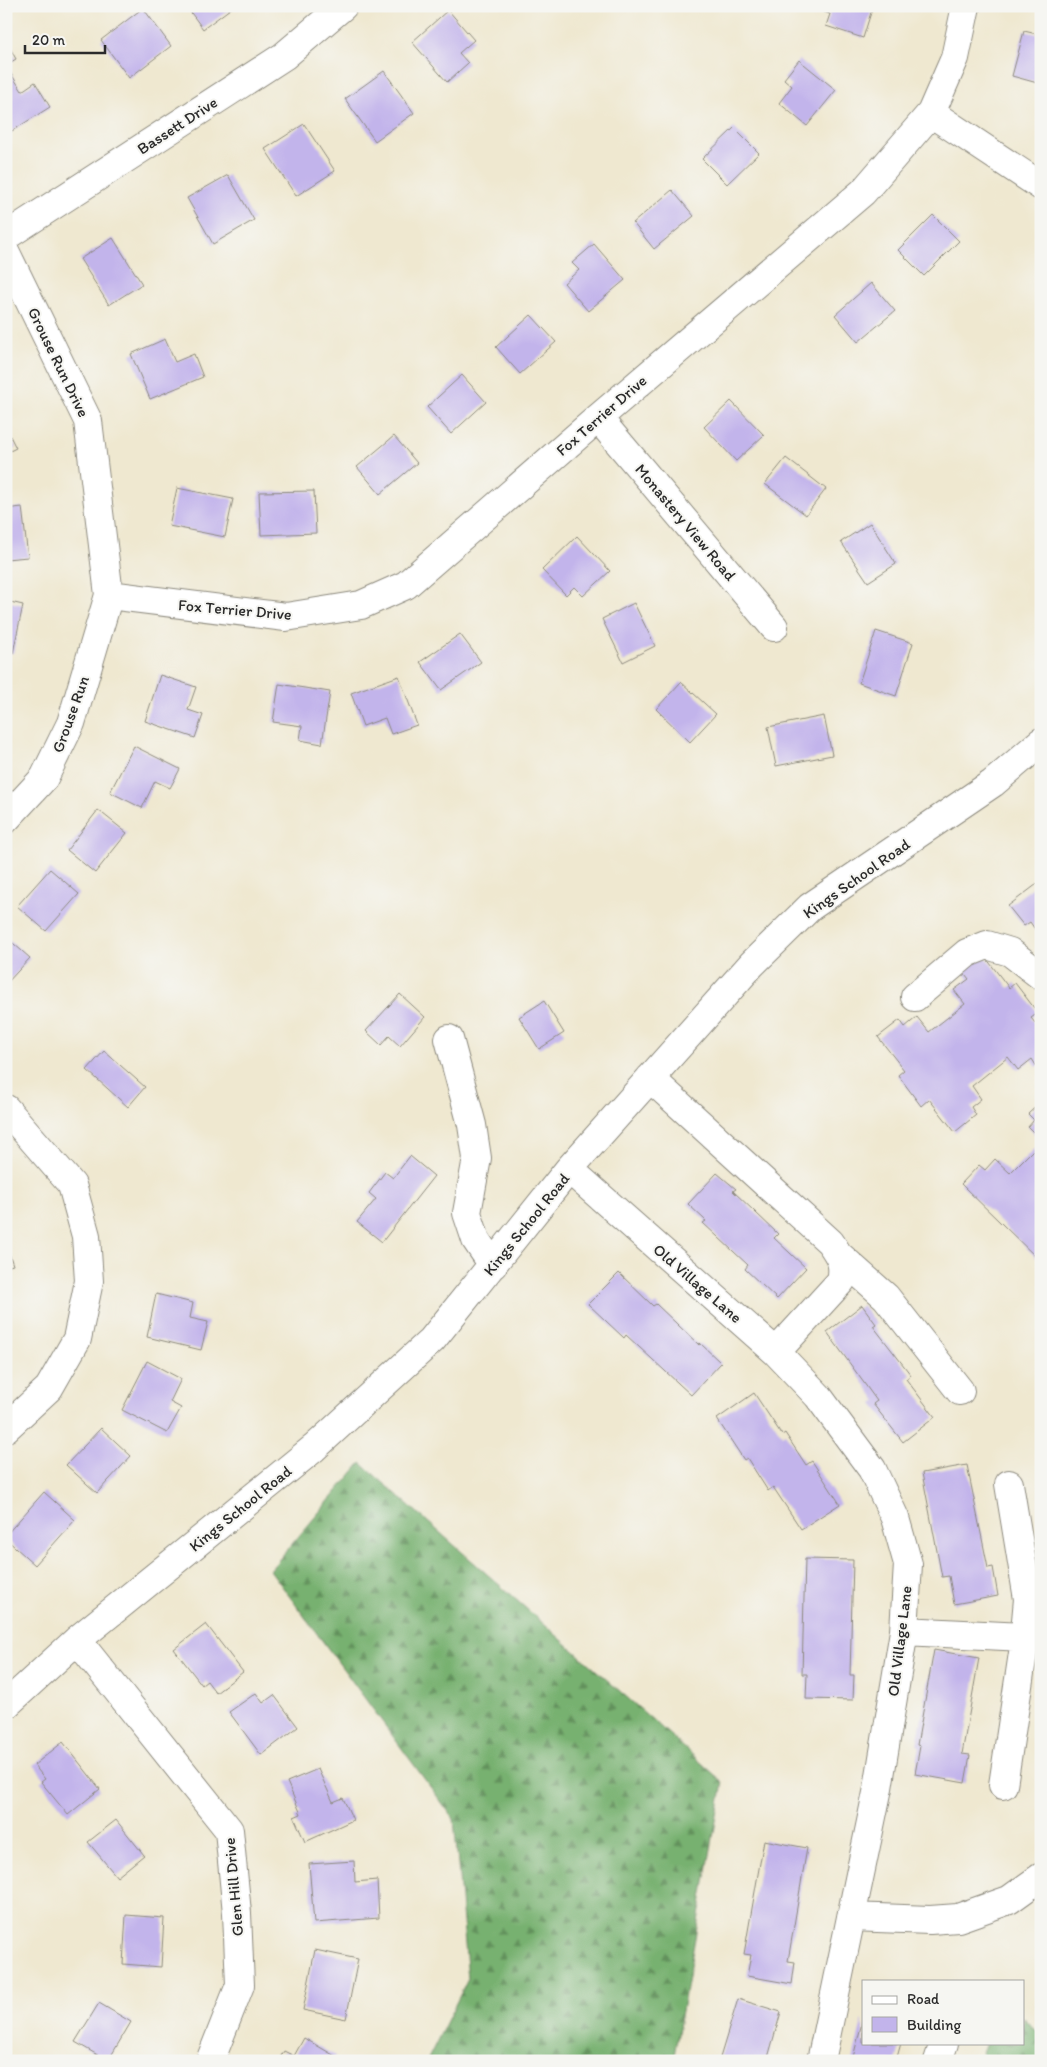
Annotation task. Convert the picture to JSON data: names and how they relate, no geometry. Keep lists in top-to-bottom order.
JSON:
{
  "streets": {
    "street": [
      "Bassett Drive",
      "Grouse Run Drive",
      "Fox Terrier Drive",
      "Monastery View Road",
      "Grouse Run",
      "Kings School Road",
      "Old Village Lane",
      "Glen Hill Drive"
    ]
  },
  "crossings": [
    ["Grouse Run Drive", "Fox Terrier Drive"],
    ["Grouse Run Drive", "Grouse Run"],
    ["Fox Terrier Drive", "Monastery View Road"],
    ["Fox Terrier Drive", "Grouse Run"],
    ["Kings School Road", "Old Village Lane"],
    ["Kings School Road", "Glen Hill Drive"]
  ],
  "legend": ["Road", "Building"],
  "scale_bar": "20 m"
}
